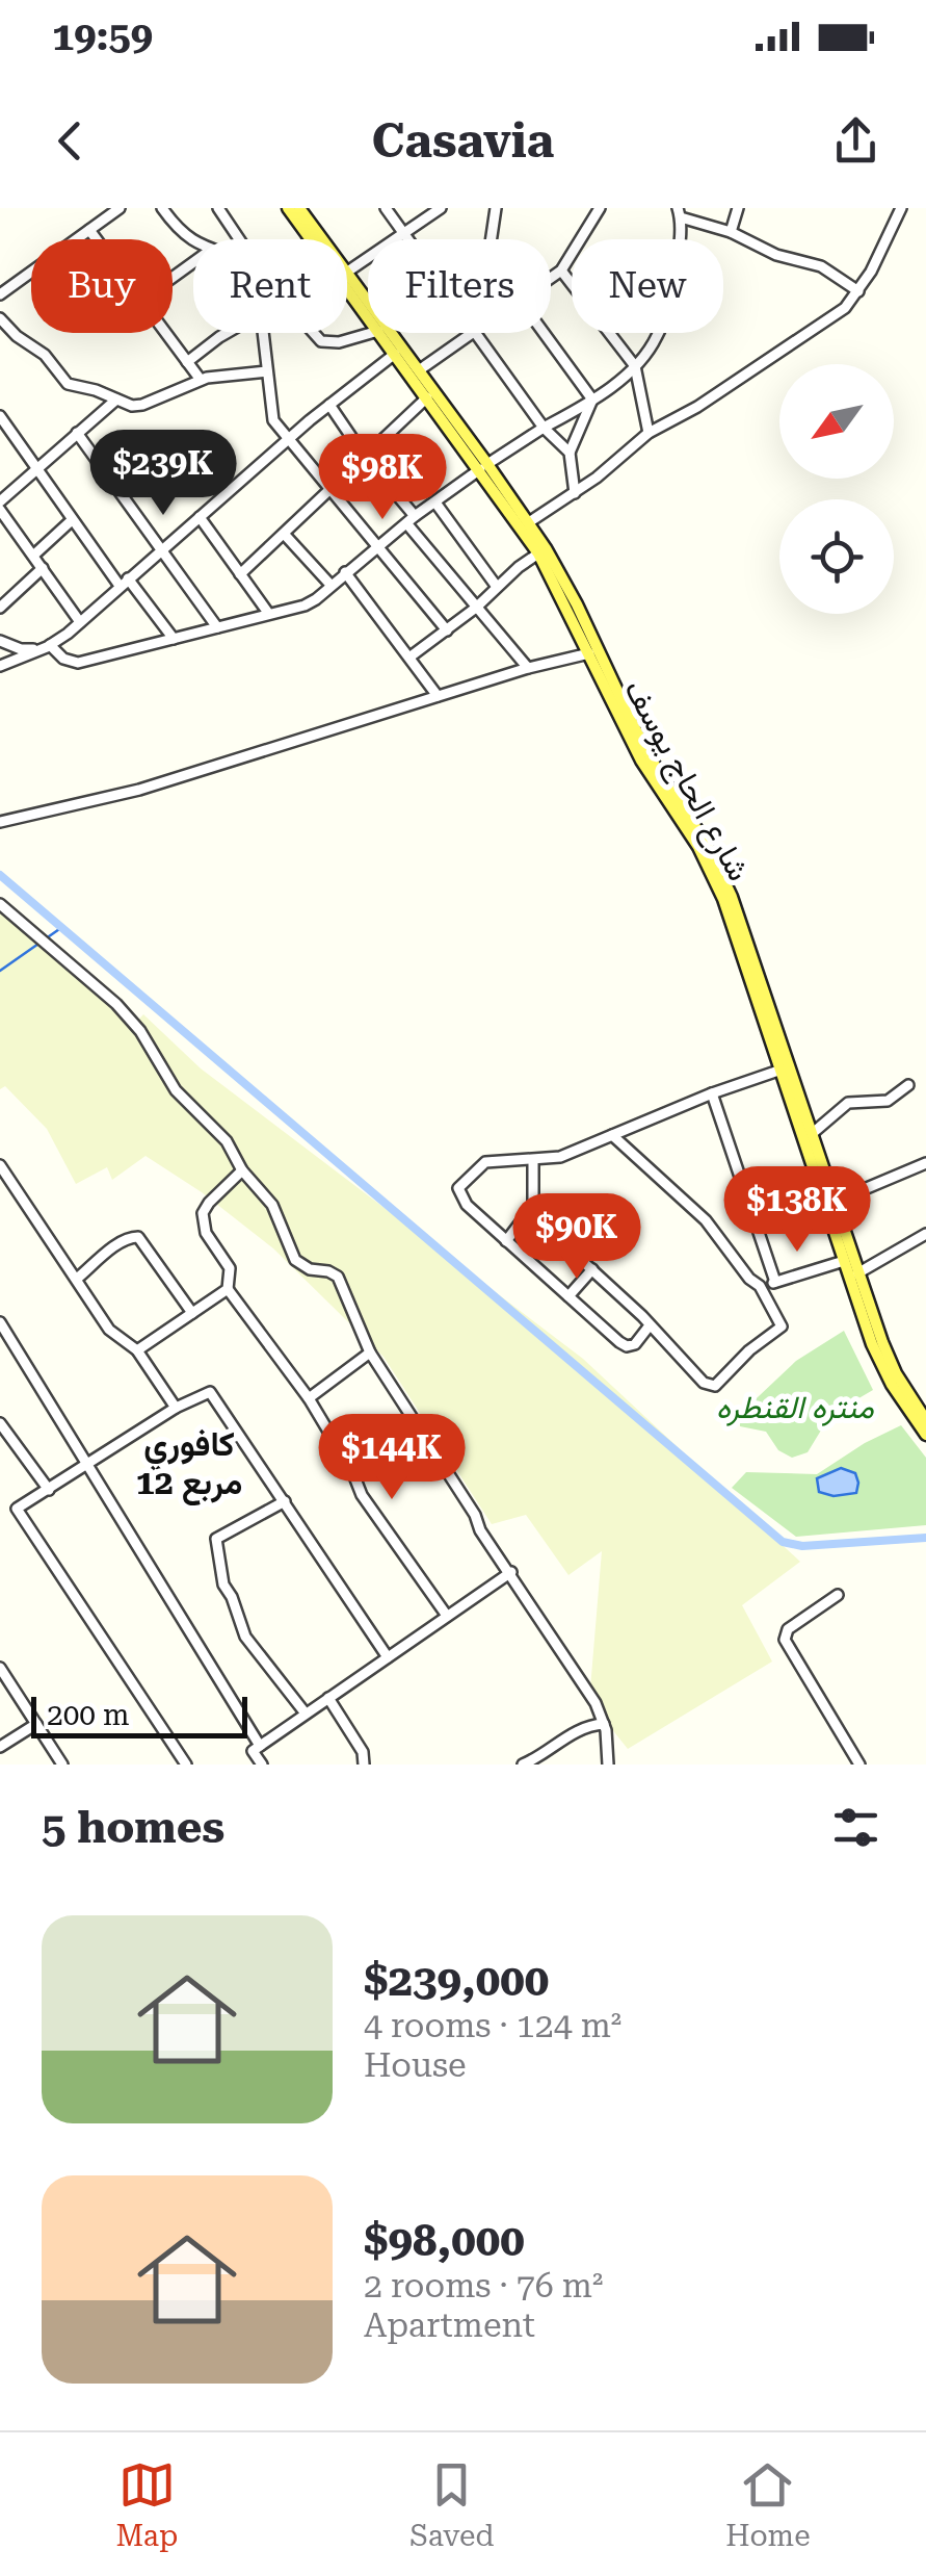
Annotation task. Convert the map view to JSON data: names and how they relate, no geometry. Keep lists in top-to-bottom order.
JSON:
{
  "streets": {
    "main road": ["شارع الحاج يوسف"]
  },
  "districts": ["كافوري مربع 12"],
  "parks": ["منتره القنطره"],
  "scale_bar": "200 m",
  "north": "bottom left",
  "page": {
    "status": "19:59",
    "header": "Casavia",
    "chip": [
      "Buy",
      "Rent",
      "Filters",
      "New"
    ],
    "price": [
      "$239K",
      "$98K",
      "$138K",
      "$90K",
      "$144K"
    ],
    "scale": "200 m",
    "heading": "5 homes",
    "list": [
      {
        "name": "$239,000",
        "note": "4 rooms · 124 m² · House"
      },
      {
        "name": "$98,000",
        "note": "2 rooms · 76 m² · Apartment"
      }
    ],
    "tabs": ["Map", "Saved", "Home"]
  }
}
